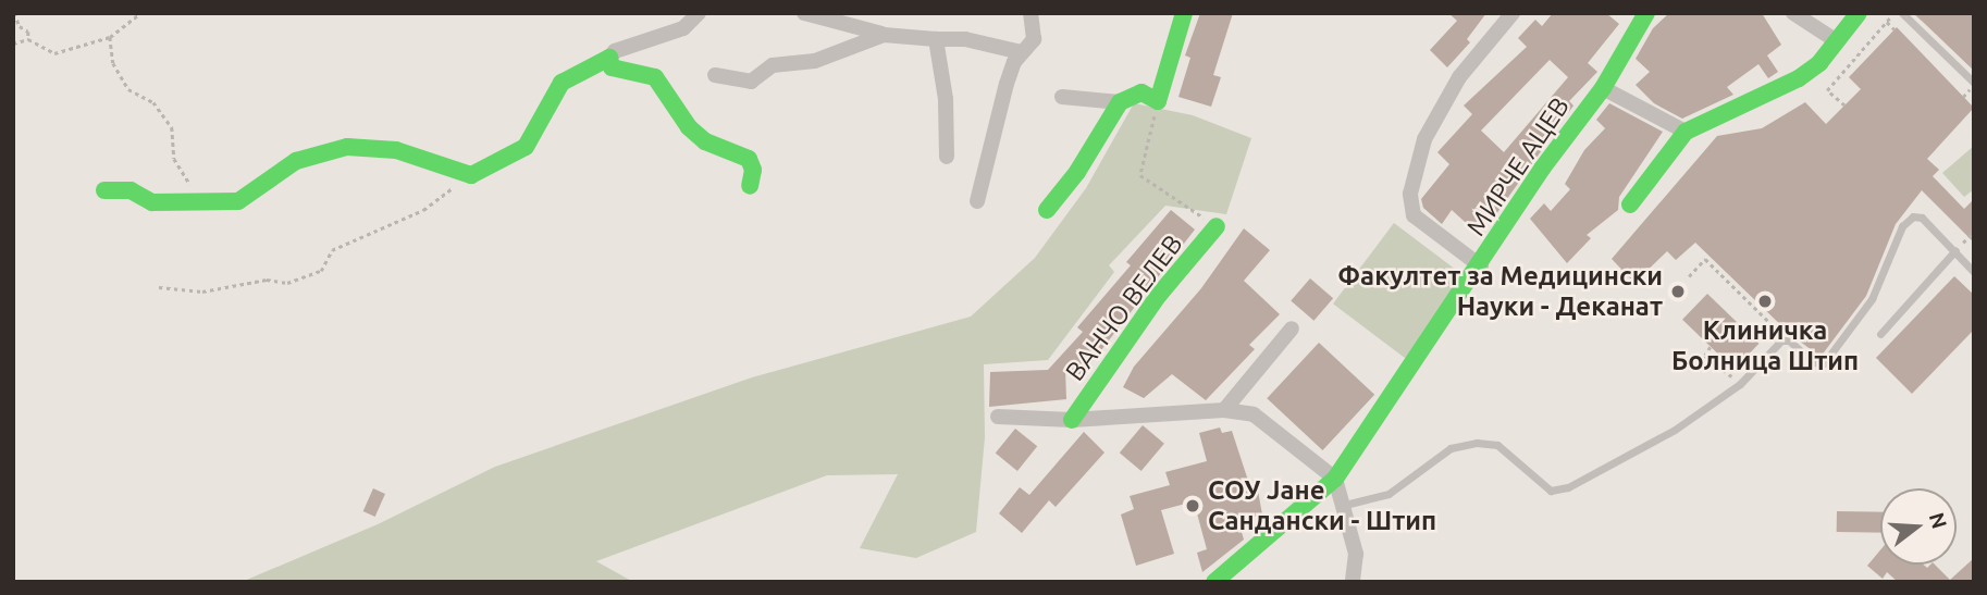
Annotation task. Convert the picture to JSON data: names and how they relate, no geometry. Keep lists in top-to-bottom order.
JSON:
{
  "streets": {
    "street": ["МИРЧЕ АЦЕВ", "ВАНЧО ВЕЛЕВ"]
  },
  "places": ["Факултет за Медицински Науки - Деканат", "Клиничка Болница Штип", "СОУ Јане Сандански - Штип"],
  "north": "right"
}
